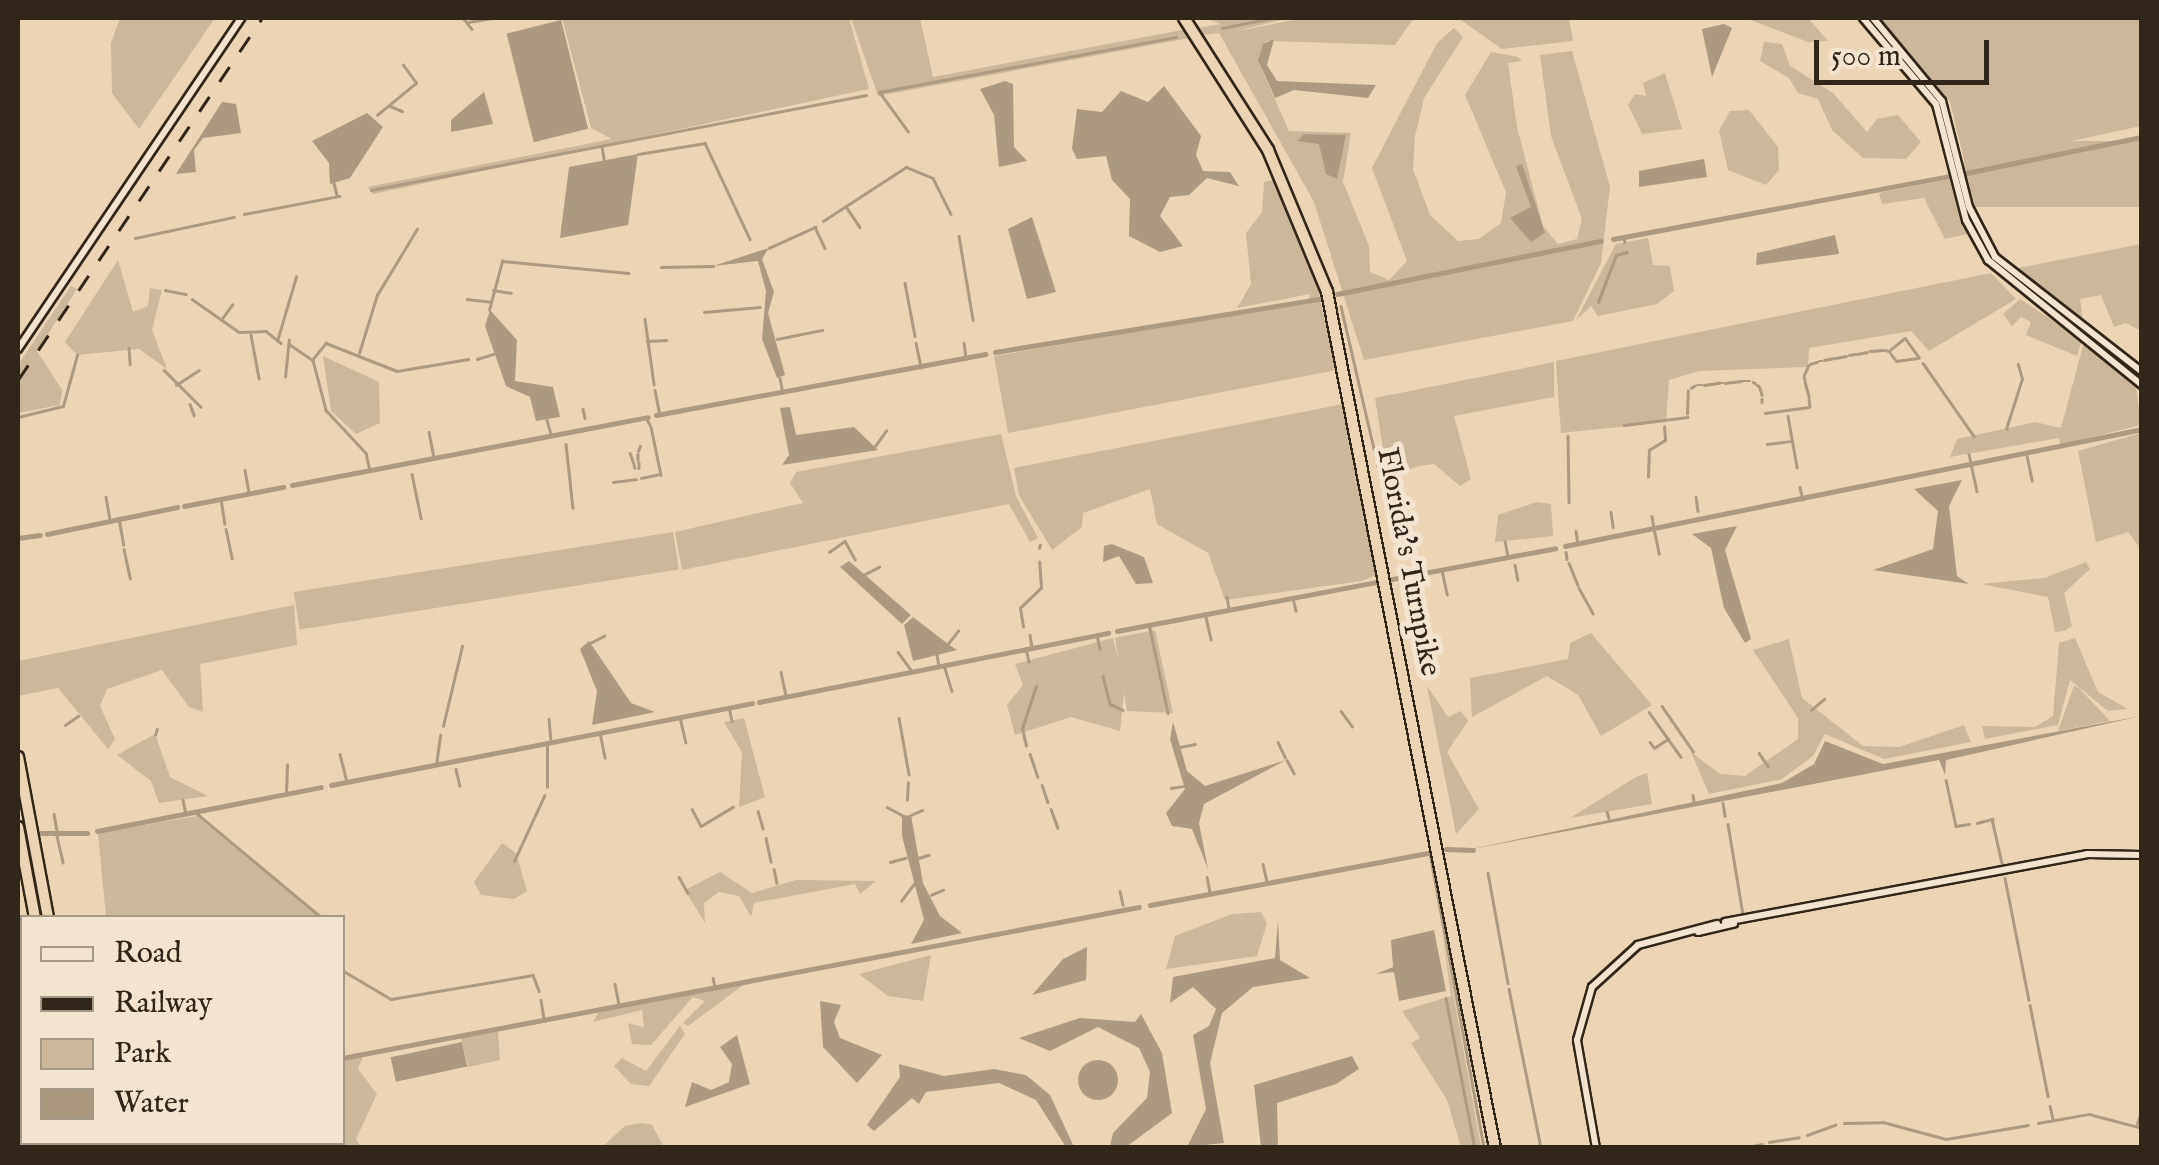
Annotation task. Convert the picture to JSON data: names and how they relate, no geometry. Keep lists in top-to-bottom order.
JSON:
{
  "streets": {
    "highway": ["Florida's Turnpike"]
  },
  "legend": [
    "Road",
    "Railway",
    "Park",
    "Water"
  ],
  "scale_bar": "500 m"
}
